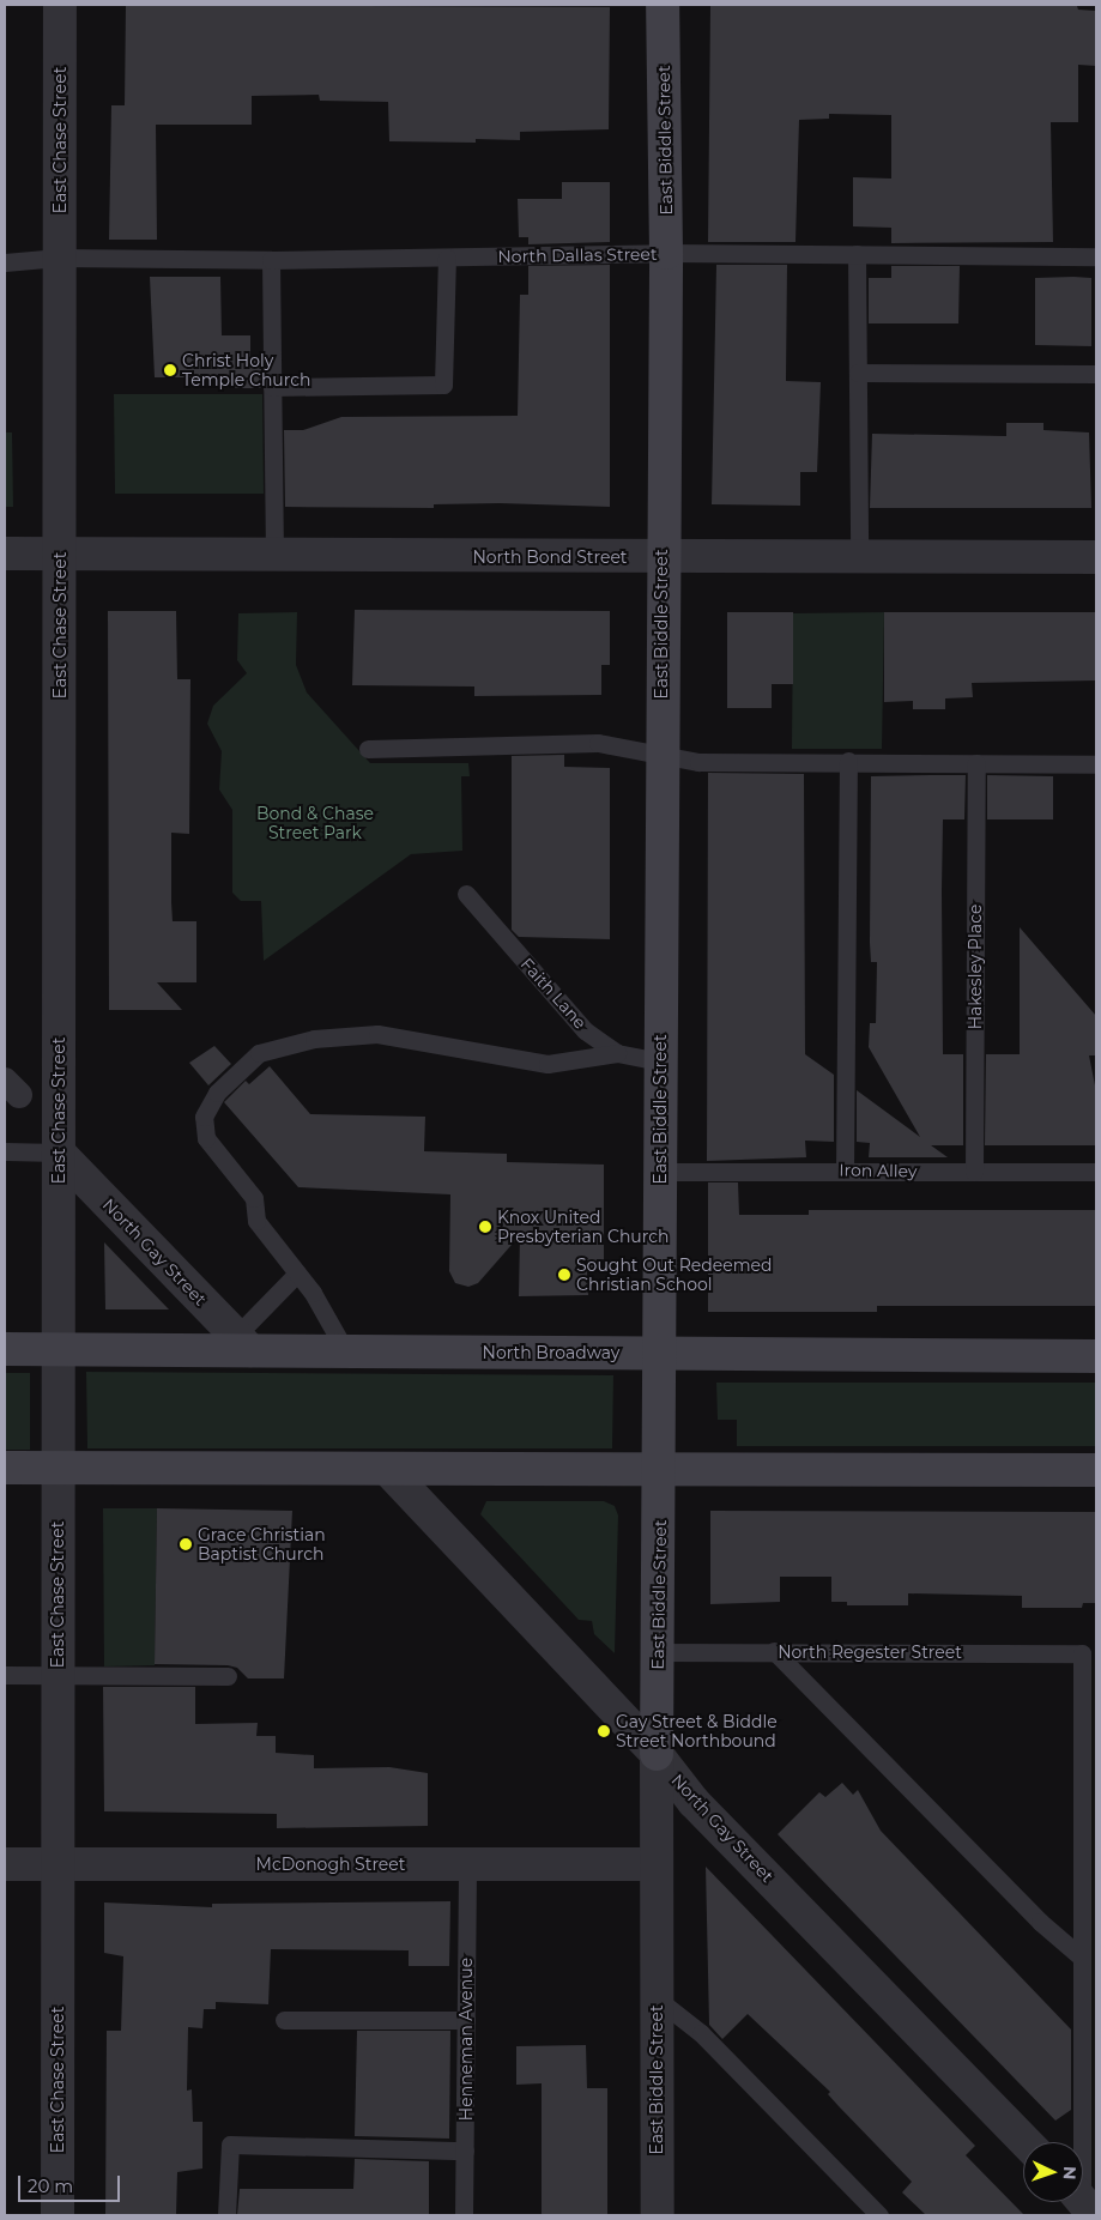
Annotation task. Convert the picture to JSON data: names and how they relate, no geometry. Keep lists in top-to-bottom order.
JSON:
{
  "streets": {
    "main road": ["East Biddle Street", "North Broadway"],
    "street": [
      "East Chase Street",
      "North Bond Street",
      "North Gay Street",
      "McDonogh Street"
    ],
    "lane": [
      "North Dallas Street",
      "Hakesley Place",
      "Faith Lane",
      "Iron Alley",
      "North Regester Street",
      "Henneman Avenue"
    ]
  },
  "crossings": [
    ["East Chase Street", "North Dallas Street"],
    ["East Chase Street", "North Bond Street"],
    ["East Chase Street", "North Gay Street"],
    ["East Chase Street", "North Broadway"],
    ["East Chase Street", "McDonogh Street"],
    ["East Biddle Street", "North Dallas Street"],
    ["East Biddle Street", "North Bond Street"],
    ["East Biddle Street", "Faith Lane"],
    ["East Biddle Street", "Iron Alley"],
    ["East Biddle Street", "North Gay Street"],
    ["East Biddle Street", "North Broadway"],
    ["East Biddle Street", "North Regester Street"],
    ["East Biddle Street", "McDonogh Street"],
    ["Hakesley Place", "Iron Alley"],
    ["North Gay Street", "North Broadway"],
    ["McDonogh Street", "Henneman Avenue"]
  ],
  "parks": ["Bond & Chase Street Park"],
  "places": [
    "Christ Holy Temple Church",
    "Knox United Presbyterian Church",
    "Sought Out Redeemed Christian School",
    "Grace Christian Baptist Church",
    "Gay Street & Biddle Street Northbound"
  ],
  "scale_bar": "20 m",
  "north": "right"
}
